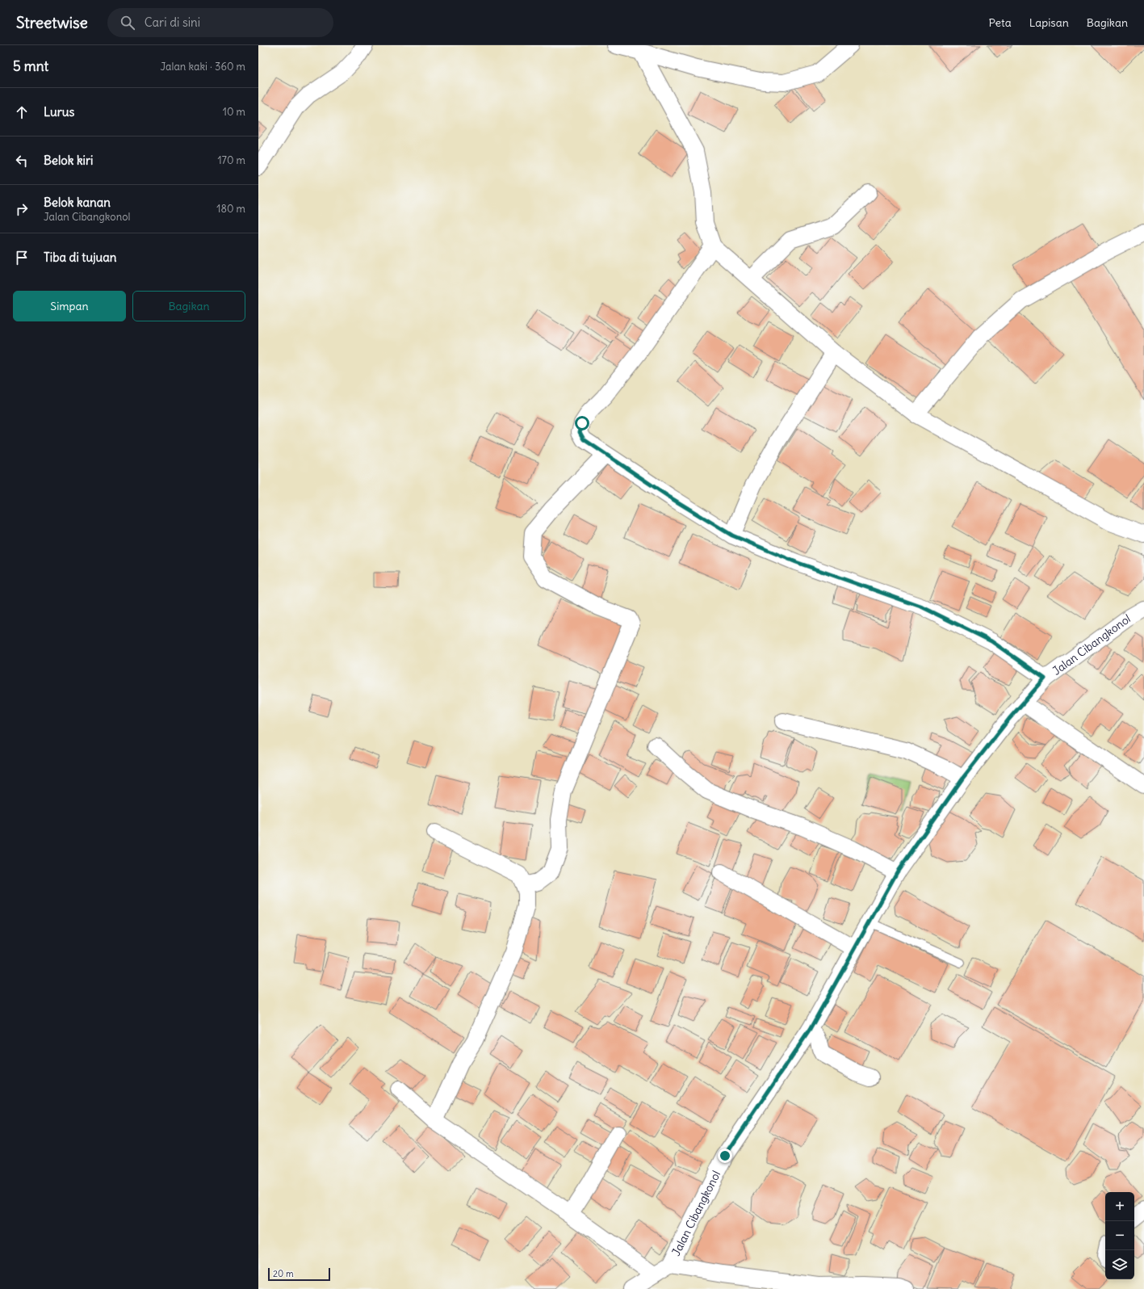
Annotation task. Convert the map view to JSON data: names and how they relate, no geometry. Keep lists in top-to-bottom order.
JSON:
{
  "streets": {
    "street": ["Jalan Cibangkonol"]
  },
  "scale_bar": "20 m",
  "page": {
    "header": "Streetwise",
    "search": "Cari di sini",
    "nav": ["Peta", "Lapisan", "Bagikan"],
    "heading": ["5 mnt", "Jalan kaki · 360 m"],
    "list": [
      ["Lurus", "10 m"],
      ["Belok kiri", "170 m"],
      ["Belok kanan", "Jalan Cibangkonol", "180 m"],
      "Tiba di tujuan"
    ],
    "buttons": ["Simpan", "Bagikan"],
    "map_buttons": ["+", "−"],
    "scale": "20 m"
  }
}
